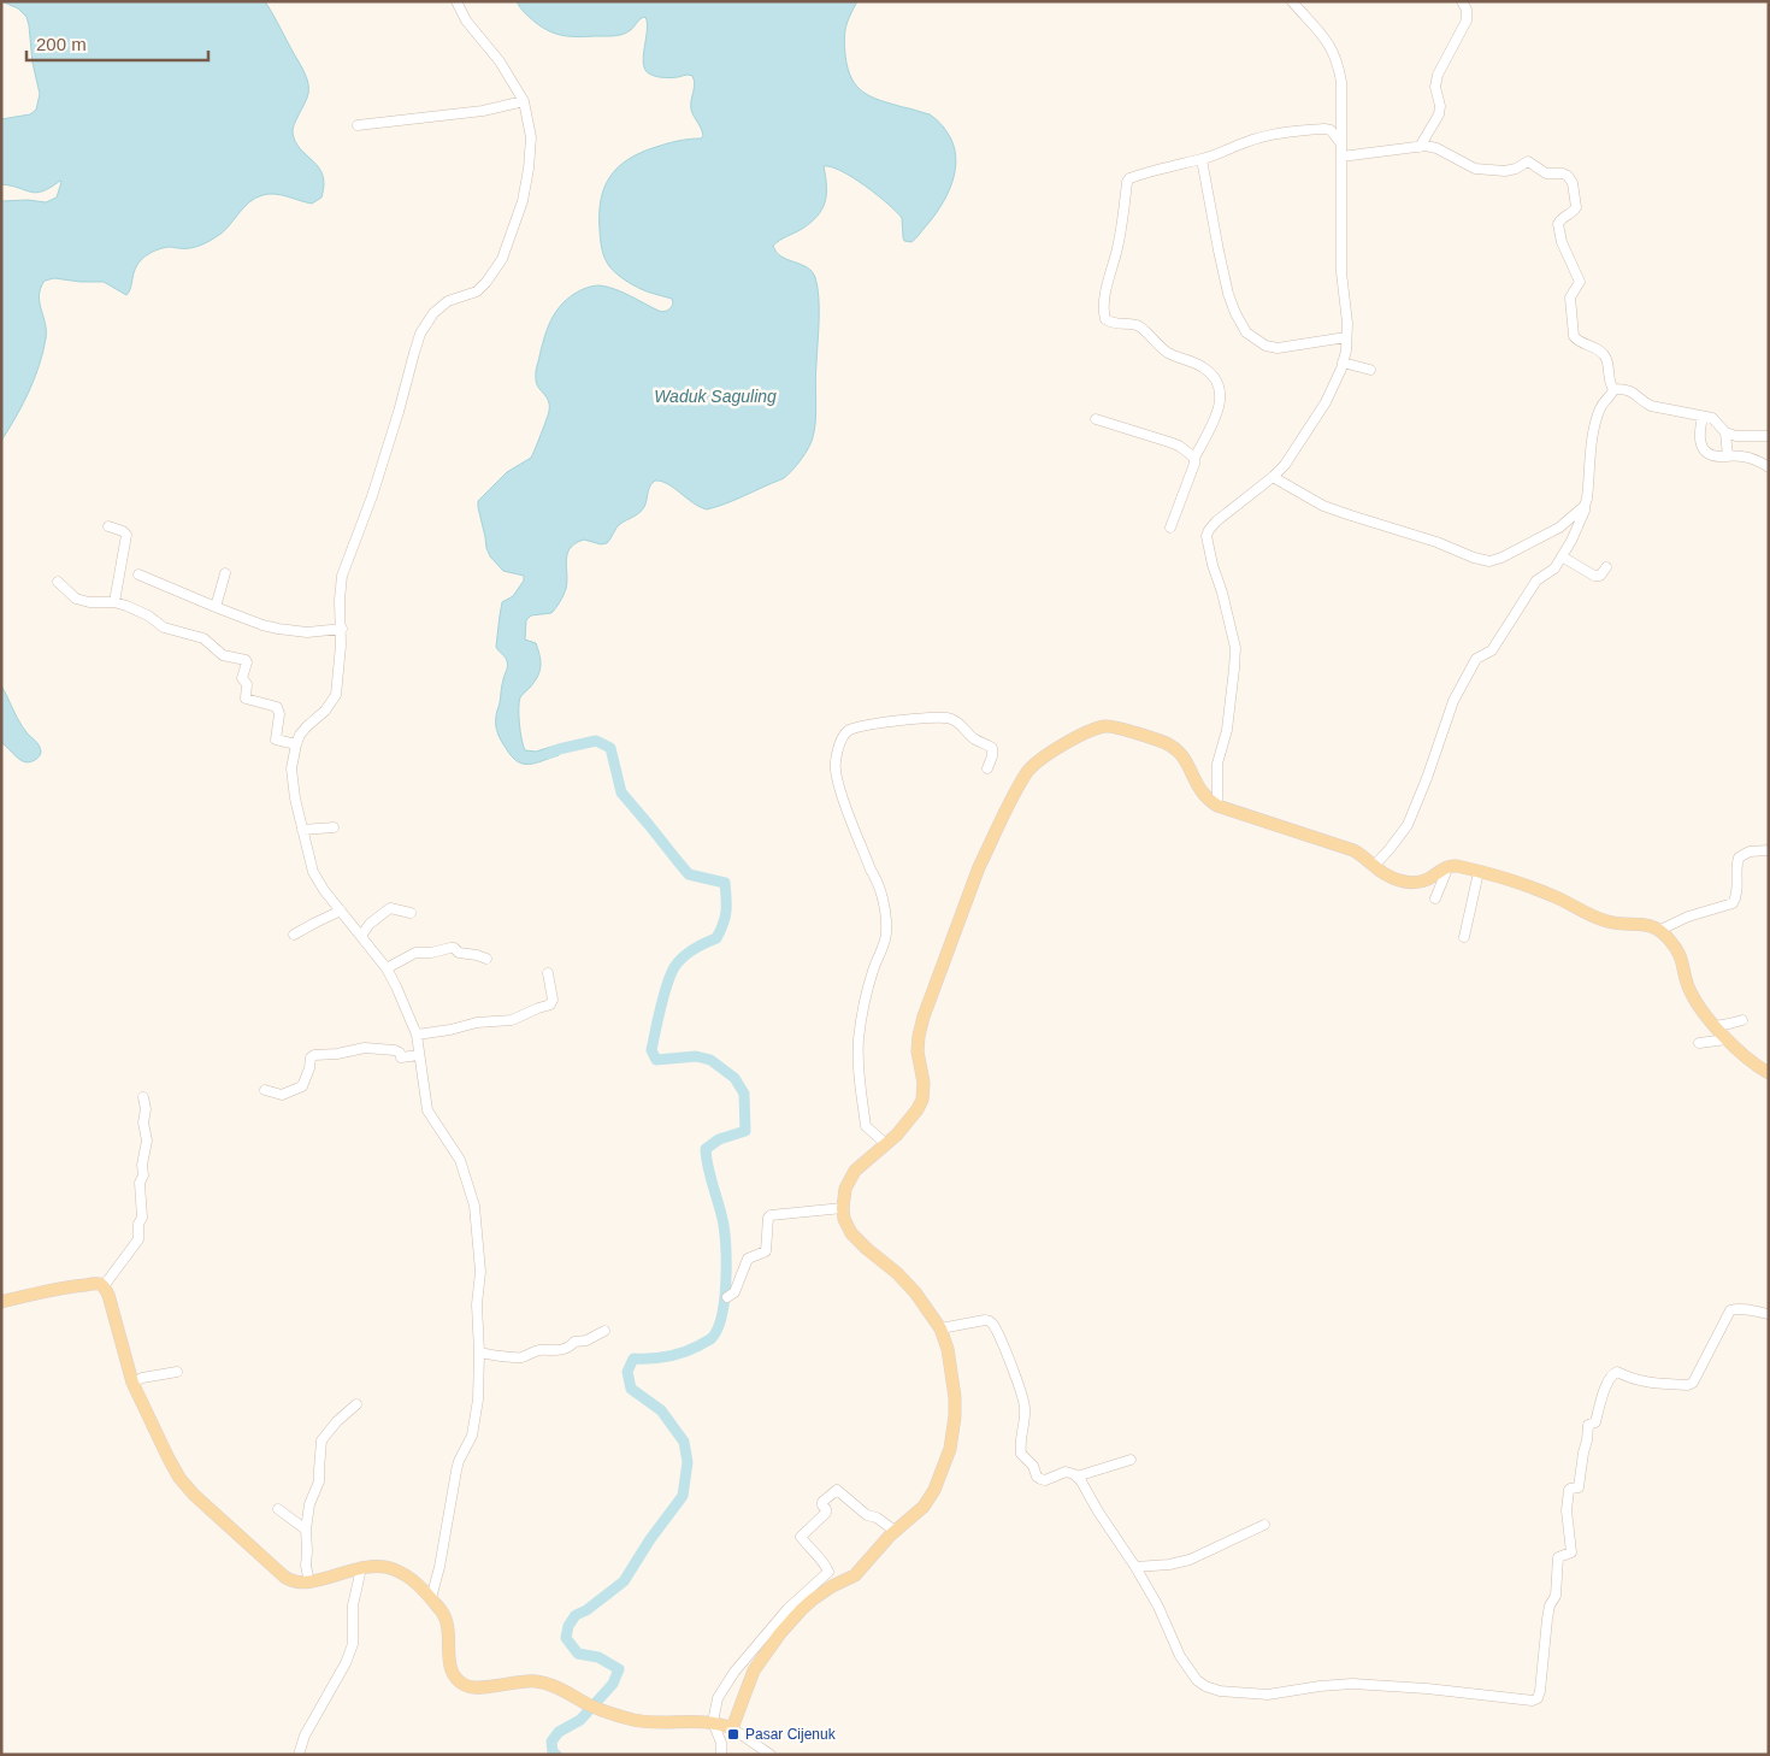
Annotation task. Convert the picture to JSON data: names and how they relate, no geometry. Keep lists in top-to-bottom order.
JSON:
{
  "water": ["Waduk Saguling"],
  "places": {
    "transit": ["Pasar Cijenuk"]
  },
  "scale_bar": "200 m"
}
